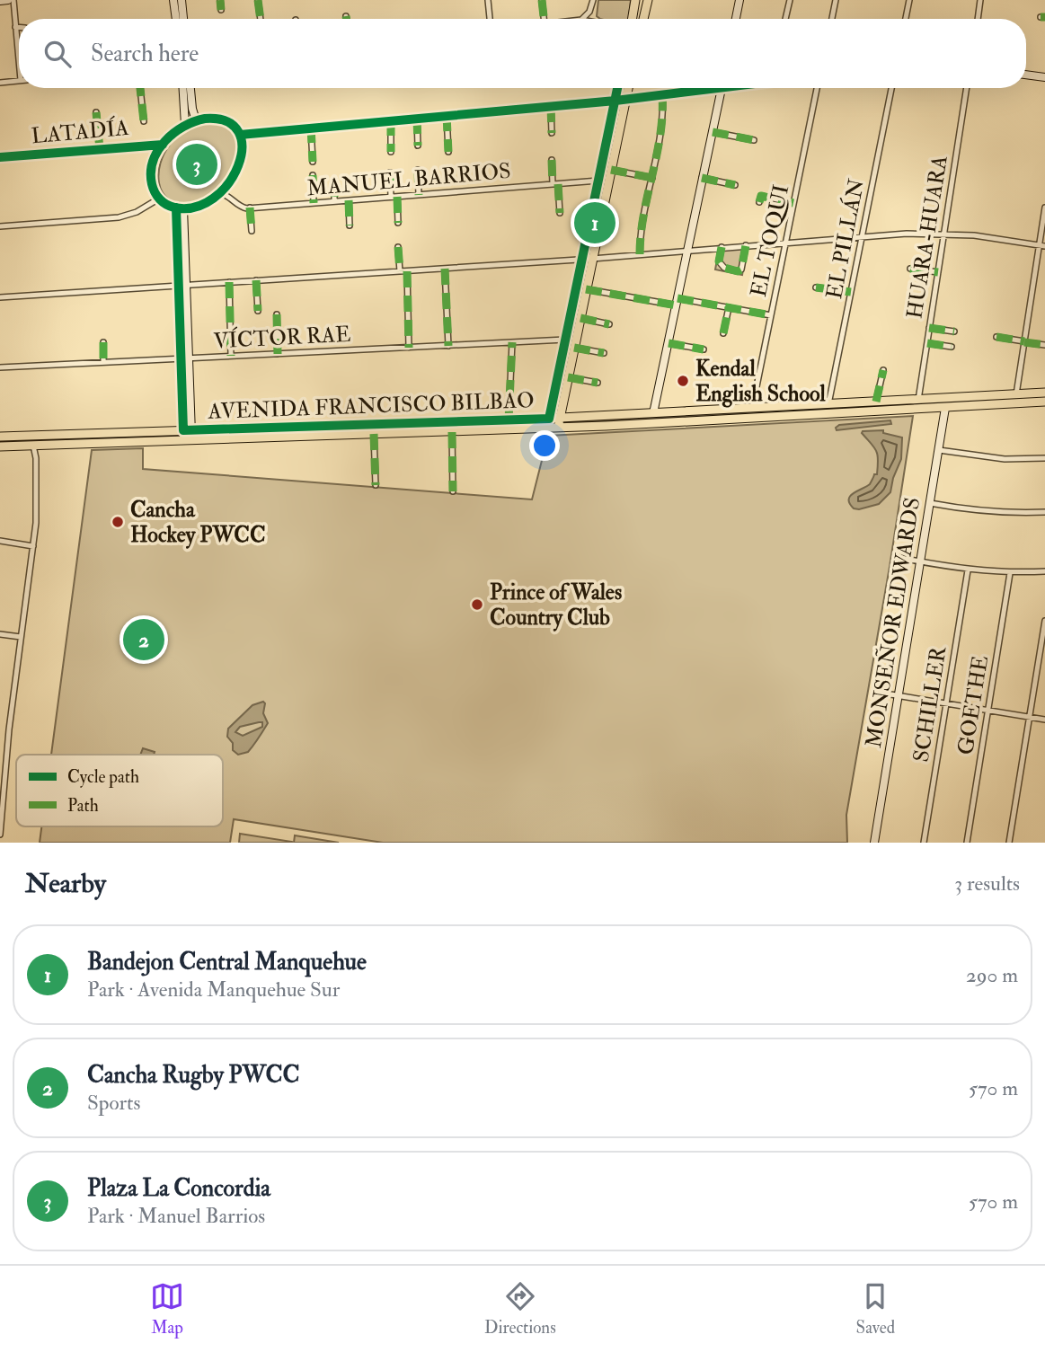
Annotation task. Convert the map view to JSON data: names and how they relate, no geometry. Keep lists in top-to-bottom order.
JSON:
{
  "streets": {
    "main road": ["AVENIDA FRANCISCO BILBAO"],
    "street": [
      "LATADÍA",
      "MANUEL BARRIOS",
      "HUARA-HUARA",
      "EL PILLÁN",
      "EL TOQUI",
      "VÍCTOR RAE",
      "MONSEÑOR EDWARDS",
      "SCHILLER",
      "GOETHE"
    ]
  },
  "crossings": [
    ["HUARA-HUARA", "AVENIDA FRANCISCO BILBAO"],
    ["EL PILLÁN", "AVENIDA FRANCISCO BILBAO"],
    ["EL TOQUI", "AVENIDA FRANCISCO BILBAO"],
    ["AVENIDA FRANCISCO BILBAO", "MONSEÑOR EDWARDS"]
  ],
  "places": ["Kendal English School", "Cancha Hockey PWCC", "Prince of Wales Country Club"],
  "legend": ["Cycle path", "Path"],
  "page": {
    "search": "Search here",
    "pins": ["3", "1", "2"],
    "heading": ["Nearby", "3 results"],
    "list": [
      {
        "mark": "1",
        "name": "Bandejon Central Manquehue",
        "note": "Park · Avenida Manquehue Sur",
        "value": "290 m"
      },
      {
        "mark": "2",
        "name": "Cancha Rugby PWCC",
        "note": "Sports",
        "value": "570 m"
      },
      {
        "mark": "3",
        "name": "Plaza La Concordia",
        "note": "Park · Manuel Barrios",
        "value": "570 m"
      }
    ],
    "nav": ["Map", "Directions", "Saved"]
  }
}
